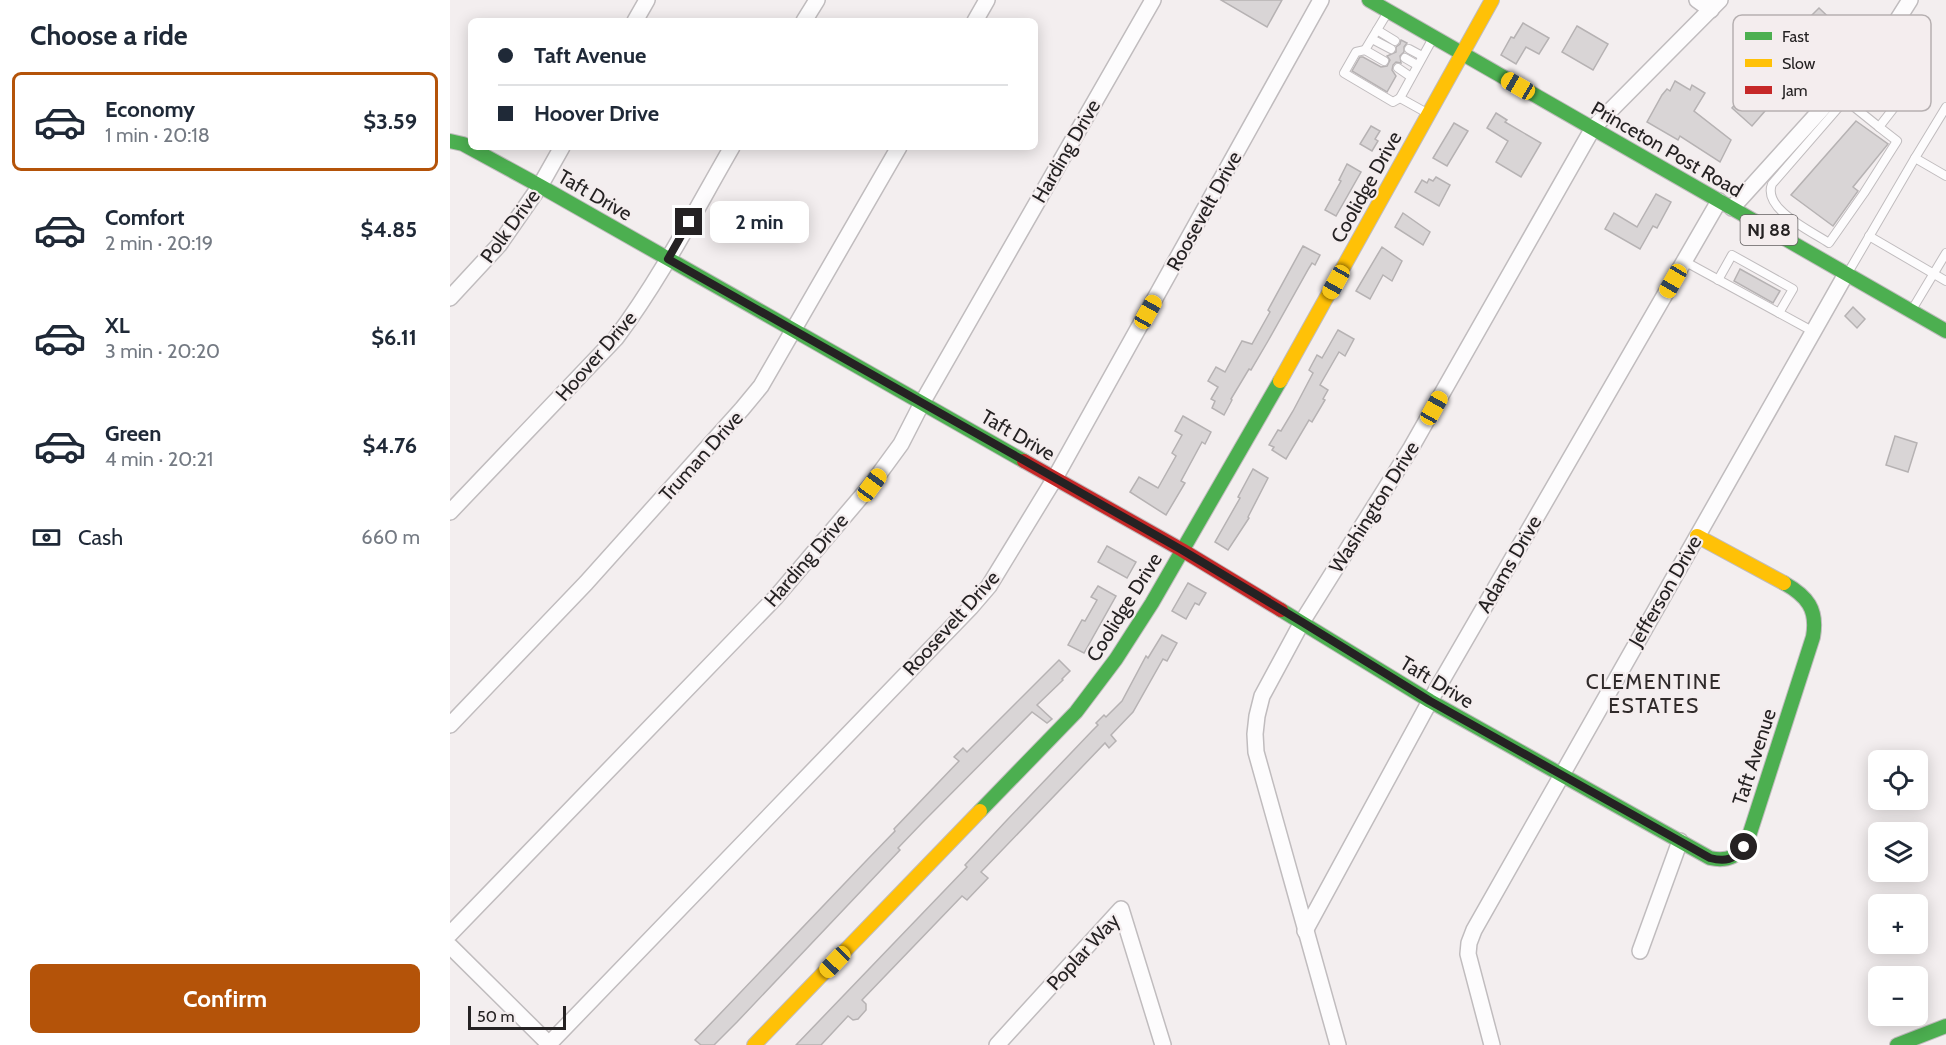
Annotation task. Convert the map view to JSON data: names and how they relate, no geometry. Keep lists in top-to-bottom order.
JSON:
{
  "streets": {
    "street": [
      "Princeton Post Road",
      "Harding Drive",
      "Coolidge Drive",
      "Taft Drive",
      "Roosevelt Drive",
      "Polk Drive",
      "NJ 88",
      "Hoover Drive",
      "Truman Drive",
      "Washington Drive",
      "Adams Drive",
      "Jefferson Drive",
      "Taft Avenue",
      "Poplar Way"
    ]
  },
  "crossings": [
    ["Princeton Post Road", "Coolidge Drive"],
    ["Princeton Post Road", "Washington Drive"],
    ["Princeton Post Road", "Adams Drive"],
    ["Princeton Post Road", "Jefferson Drive"],
    ["Harding Drive", "Taft Drive"],
    ["Coolidge Drive", "Taft Drive"],
    ["Taft Drive", "Roosevelt Drive"],
    ["Taft Drive", "Polk Drive"],
    ["Taft Drive", "Hoover Drive"],
    ["Taft Drive", "Truman Drive"],
    ["Taft Drive", "Washington Drive"],
    ["Taft Drive", "Adams Drive"],
    ["Taft Drive", "Jefferson Drive"],
    ["Taft Drive", "Taft Avenue"],
    ["Washington Drive", "Adams Drive"],
    ["Jefferson Drive", "Taft Avenue"]
  ],
  "districts": ["CLEMENTINE ESTATES"],
  "legend": ["Fast", "Slow", "Jam"],
  "scale_bar": "50 m",
  "page": {
    "heading": "Choose a ride",
    "banner": ["Taft Avenue", "Hoover Drive"],
    "list": [
      {
        "name": "Economy",
        "note": "1 min · 20:18",
        "value": "$3.59"
      },
      {
        "name": "Comfort",
        "note": "2 min · 20:19",
        "value": "$4.85"
      },
      {
        "name": "XL",
        "note": "3 min · 20:20",
        "value": "$6.11"
      },
      {
        "name": "Green",
        "note": "4 min · 20:21",
        "value": "$4.76"
      }
    ],
    "bubble": "2 min",
    "pay": ["Cash", "660 m"],
    "map_buttons": ["+", "−"],
    "buttons": "Confirm",
    "scale": "50 m"
  }
}
